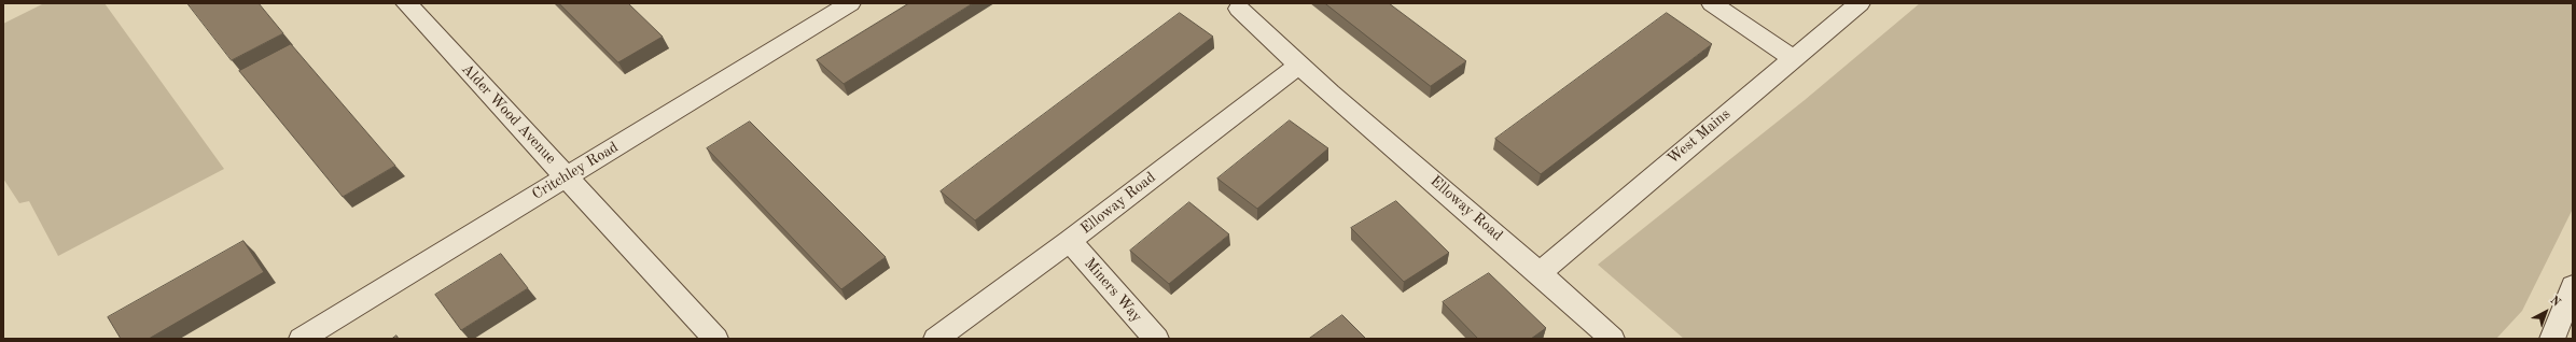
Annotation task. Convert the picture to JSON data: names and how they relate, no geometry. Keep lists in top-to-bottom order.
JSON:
{
  "streets": {
    "street": [
      "Alder Wood Avenue",
      "West Mains",
      "Critchley Road",
      "Elloway Road",
      "Miners Way"
    ]
  },
  "crossings": [
    ["Alder Wood Avenue", "Critchley Road"],
    ["West Mains", "Elloway Road"],
    ["Elloway Road", "Miners Way"]
  ],
  "north": "top right"
}
